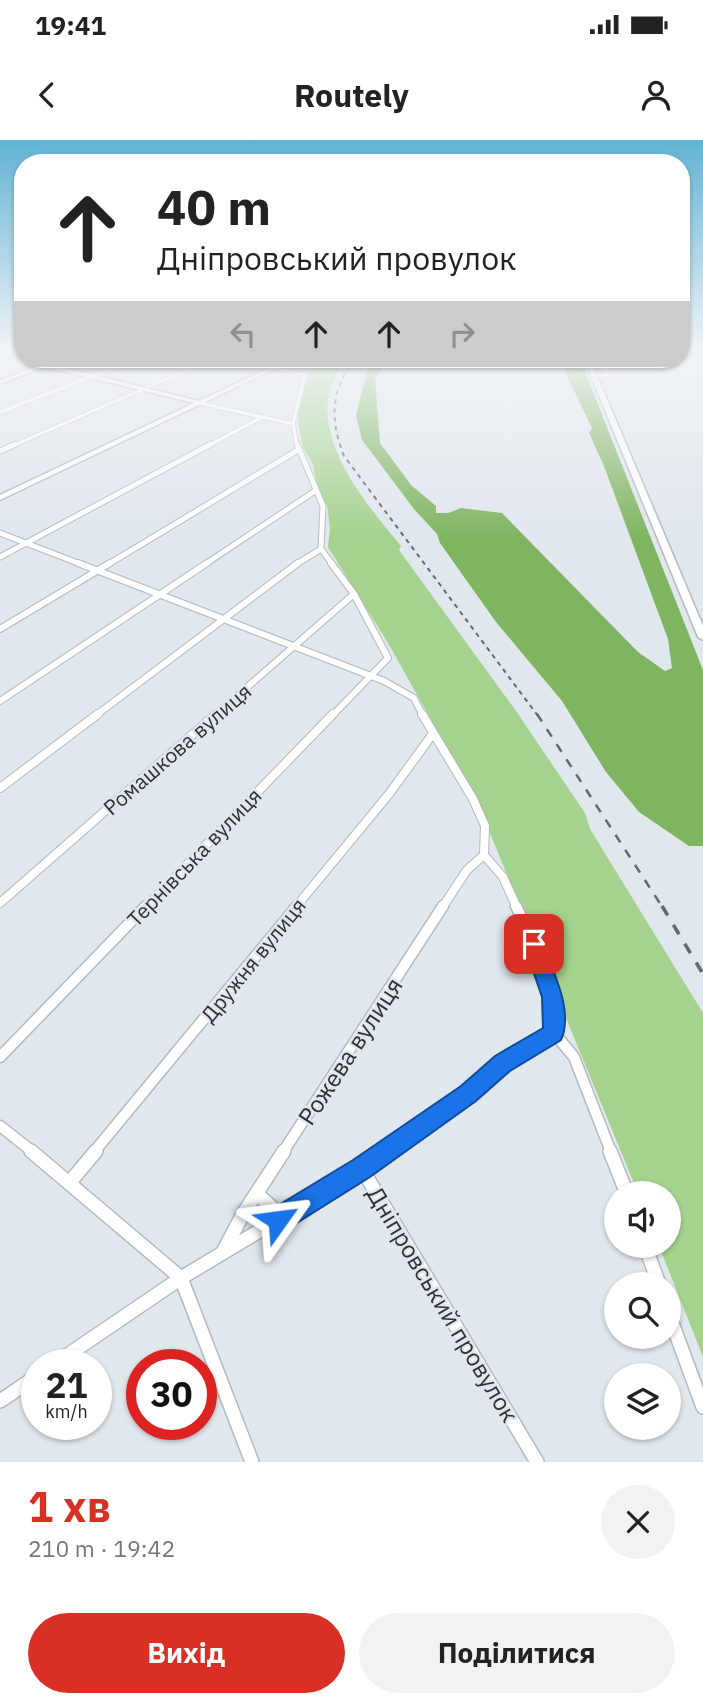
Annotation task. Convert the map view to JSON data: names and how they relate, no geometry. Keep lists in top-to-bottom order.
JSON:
{
  "streets": {
    "street": [
      "Ромашкова вулиця",
      "Тернівська вулиця",
      "Дружня вулиця",
      "Рожева вулиця",
      "Дніпровський провулок"
    ]
  },
  "crossings": [
    ["Ромашкова вулиця", "Тернівська вулиця"]
  ],
  "page": {
    "status": "19:41",
    "header": "Routely",
    "turn": ["40 m", "Дніпровський провулок"],
    "speed": "21 km/h",
    "limit": "30",
    "heading": ["1 хв", "210 m · 19:42"],
    "buttons": ["Вихід", "Поділитися"]
  }
}
